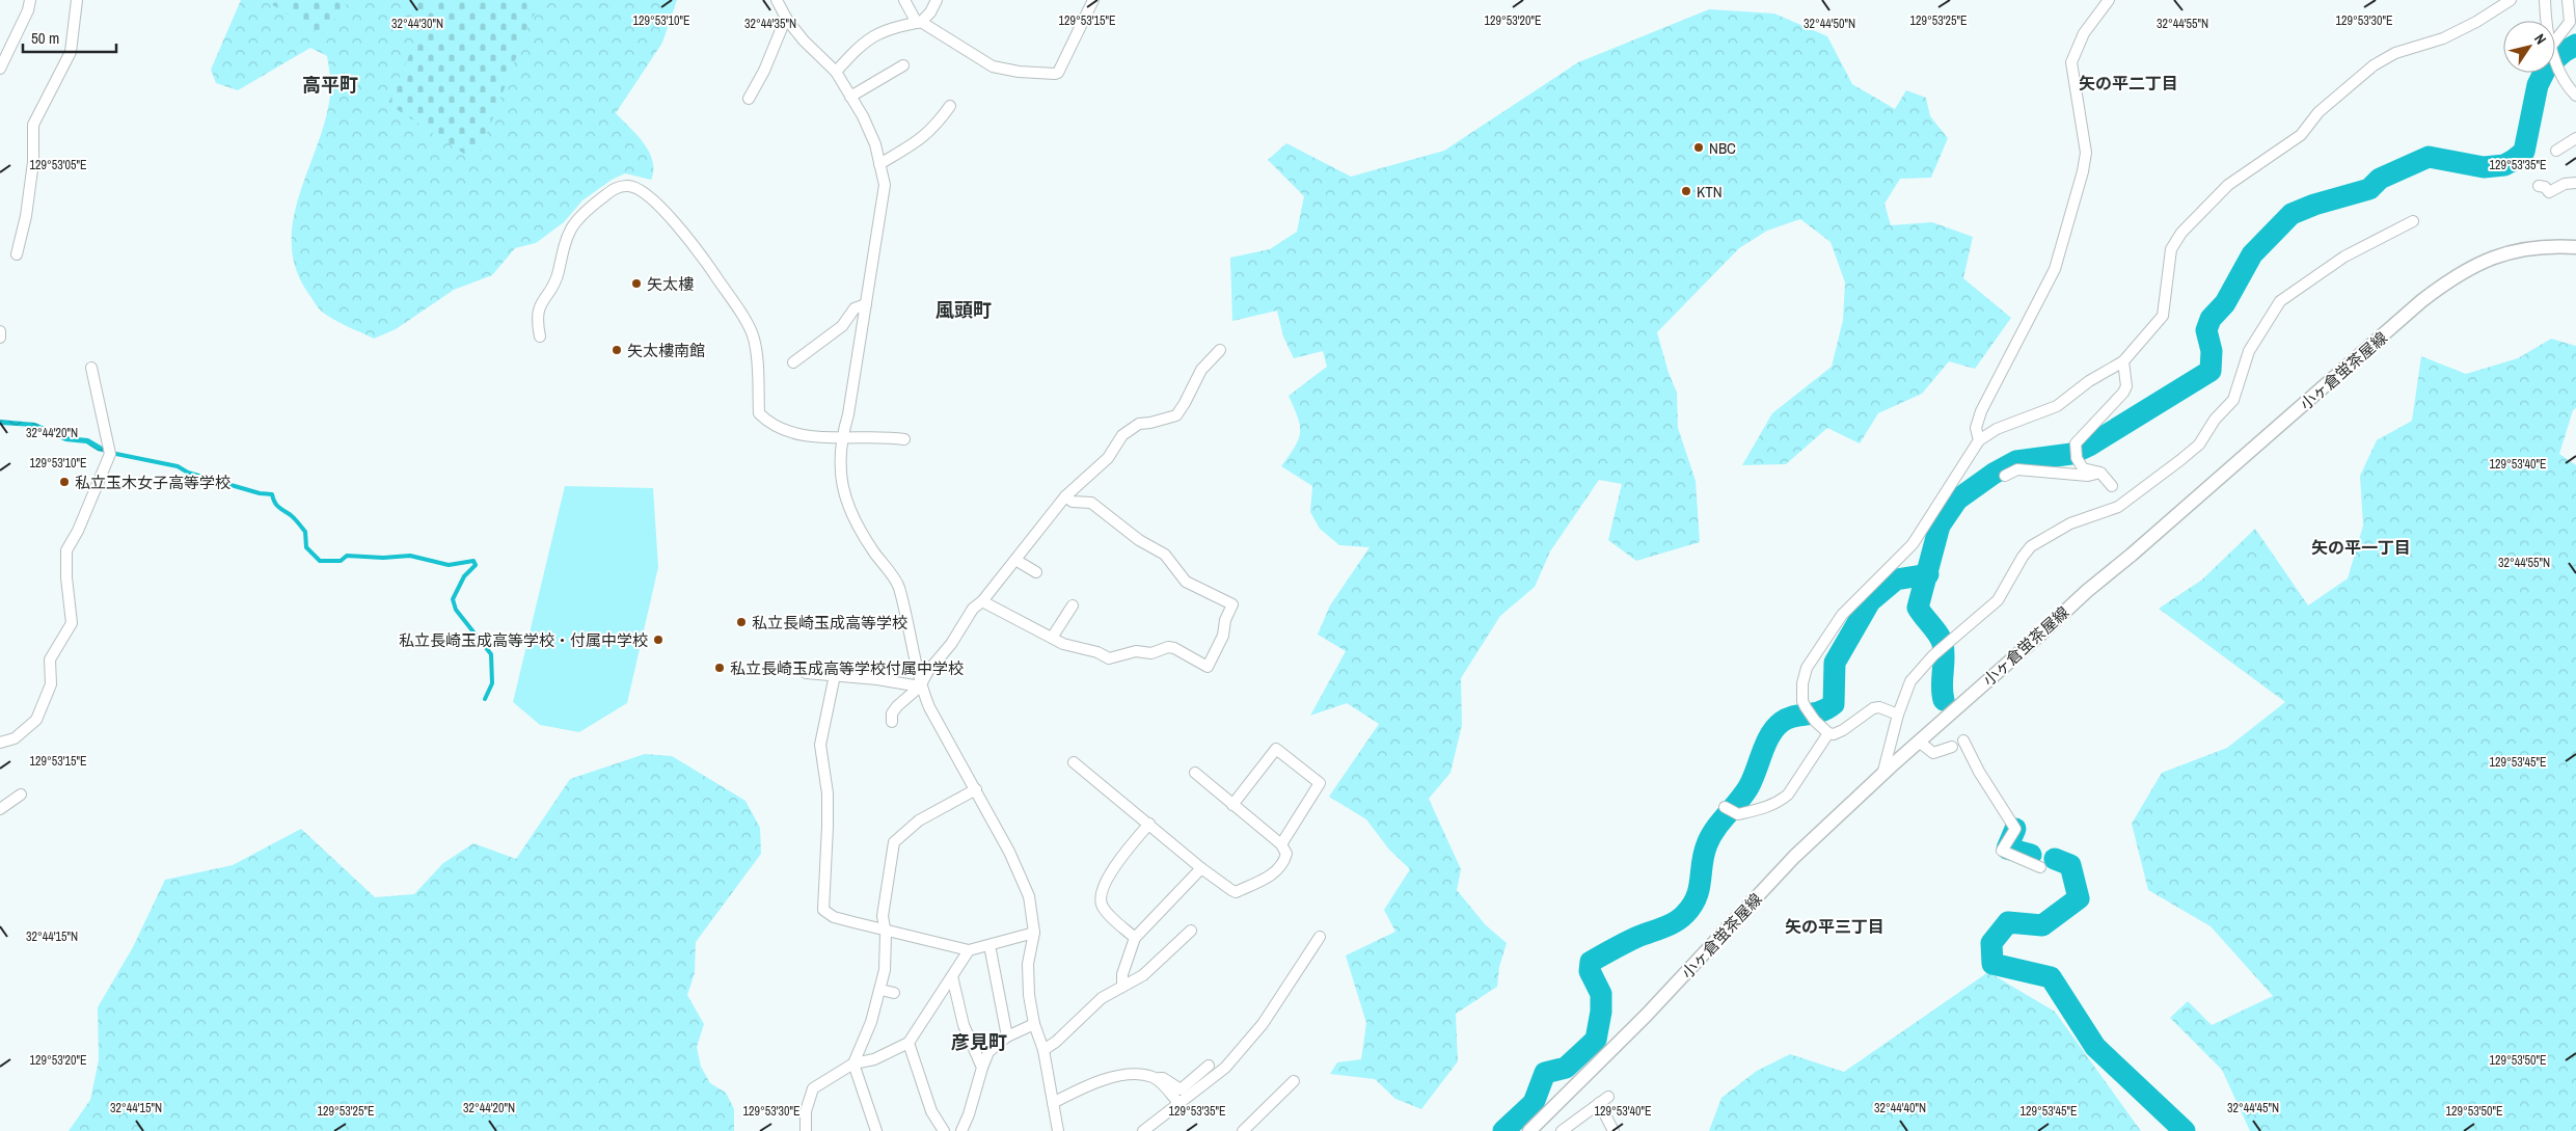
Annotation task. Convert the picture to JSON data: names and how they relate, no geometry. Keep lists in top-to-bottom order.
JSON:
{
  "streets": {
    "street": ["小ヶ倉蛍茶屋線"]
  },
  "districts": [
    "矢の平二丁目",
    "高平町",
    "風頭町",
    "矢の平一丁目",
    "矢の平三丁目",
    "彦見町"
  ],
  "places": [
    "NBC",
    "KTN",
    "矢太樓",
    "矢太樓南館",
    "私立玉木女子高等学校",
    "私立長崎玉成高等学校",
    "私立長崎玉成高等学校・付属中学校",
    "私立長崎玉成高等学校付属中学校"
  ],
  "scale_bar": "50 m",
  "north": "top right",
  "coordinates": [
    "129°53'10\"E",
    "129°53'25\"E",
    "129°53'30\"E",
    "129°53'15\"E",
    "129°53'20\"E",
    "32°44'30\"N",
    "32°44'35\"N",
    "32°44'50\"N",
    "32°44'55\"N",
    "129°53'05\"E",
    "129°53'35\"E",
    "32°44'20\"N",
    "129°53'40\"E",
    "129°53'45\"E",
    "32°44'15\"N",
    "129°53'50\"E",
    "32°44'40\"N",
    "32°44'45\"N"
  ]
}
